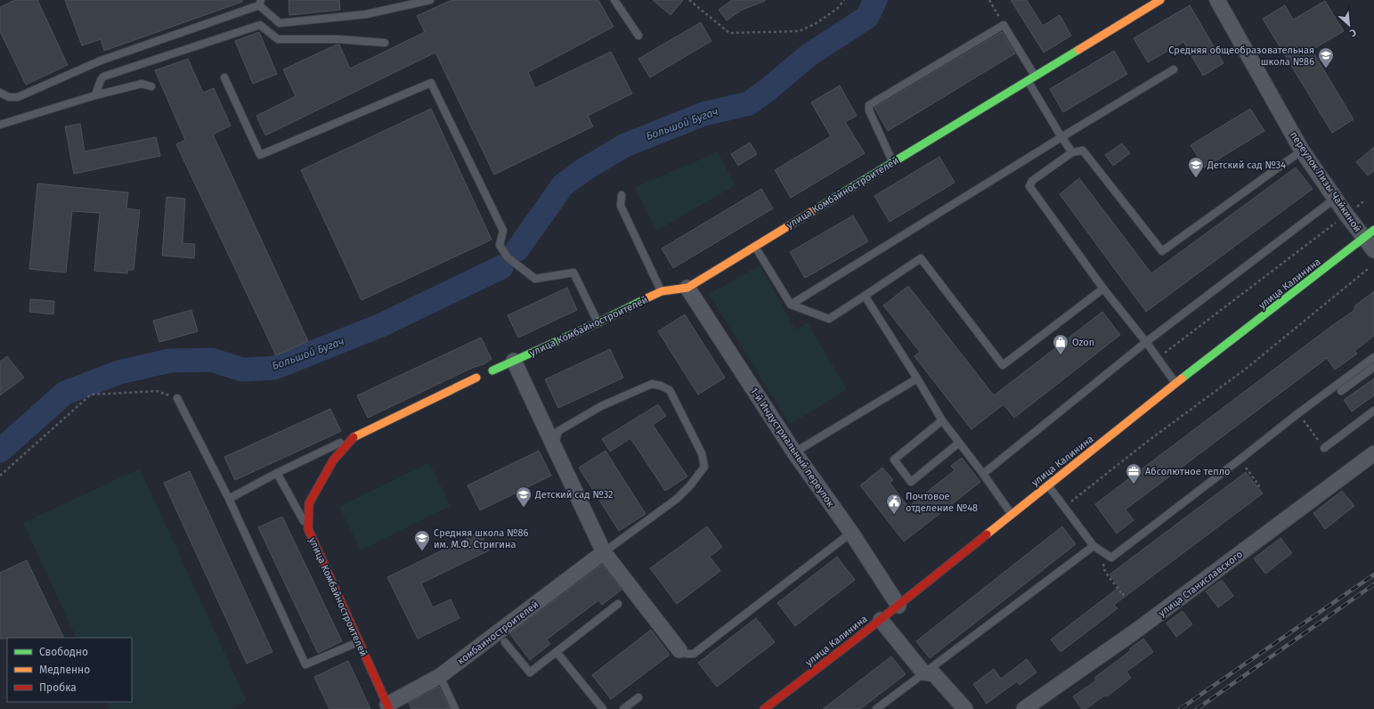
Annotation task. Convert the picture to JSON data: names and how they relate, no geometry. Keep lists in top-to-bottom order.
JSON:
{
  "streets": {
    "street": [
      "переулок Лизы Чайкиной",
      "улица Комбайностроителей",
      "улица Калинина",
      "1-й Индустриальный переулок",
      "улица Станиславского",
      "комбаиностроителей"
    ]
  },
  "crossings": [
    ["переулок Лизы Чайкиной", "улица Калинина"],
    ["улица Комбайностроителей", "1-й Индустриальный переулок"],
    ["улица Комбайностроителей", "комбаиностроителей"],
    ["улица Калинина", "1-й Индустриальный переулок"]
  ],
  "water": ["Большой Бугач"],
  "places": {
    "school or university": [
      "Средняя общеобразовательная школа №86",
      "Детский сад №34",
      "Детский сад №32",
      "Средняя школа №86 им. М.Ф. Стригина"
    ],
    "shop": ["Ozon"],
    "office": ["Абсолютное тепло"],
    "public building": ["Почтовое отделение №48"]
  },
  "legend": ["Свободно", "Медленно", "Пробка"],
  "north": "bottom right"
}
